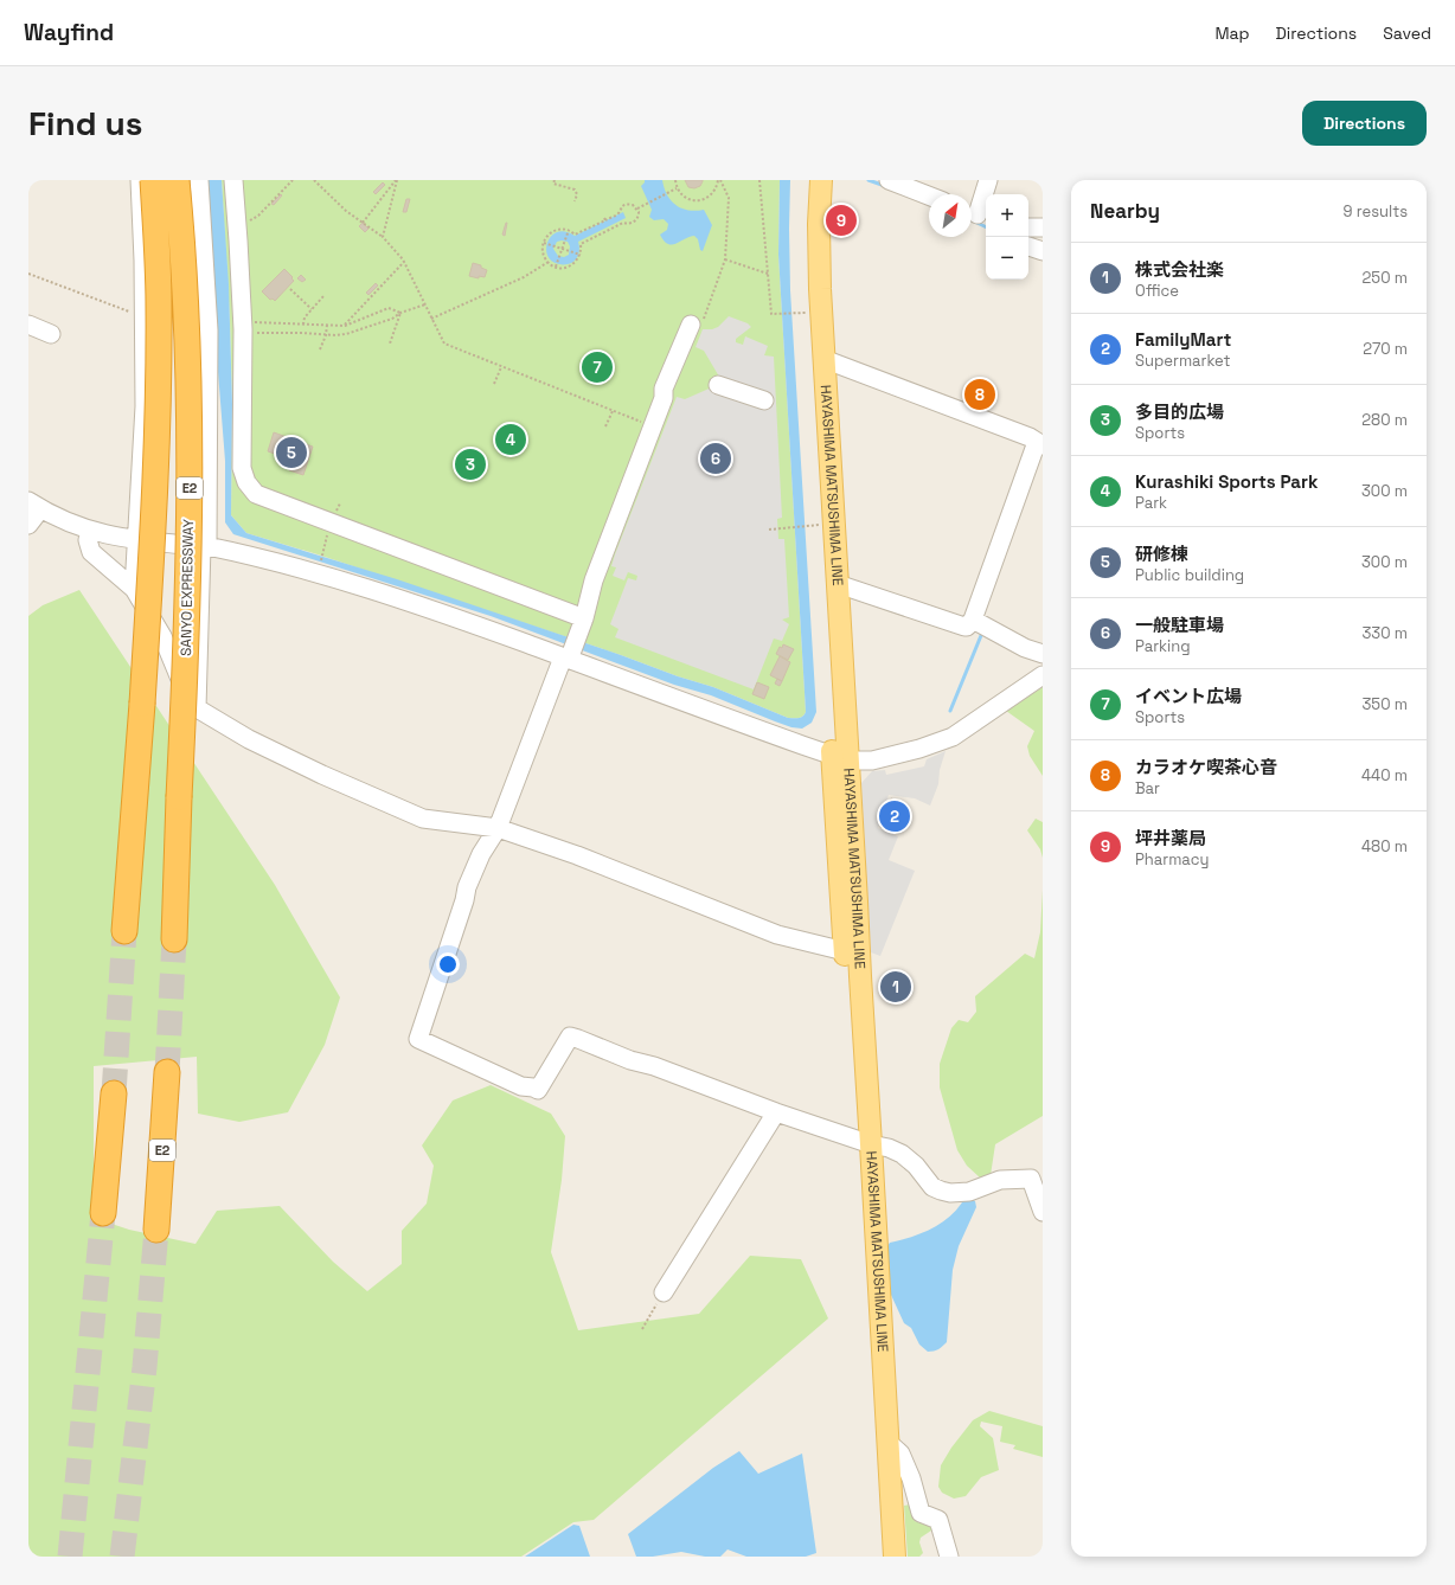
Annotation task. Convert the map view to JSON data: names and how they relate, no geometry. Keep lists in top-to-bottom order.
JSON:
{
  "streets": {
    "highway": ["E2", "SANYO EXPRESSWAY"],
    "main road": ["HAYASHIMA MATSUSHIMA LINE"]
  },
  "north": "top right",
  "page": {
    "header": "Wayfind",
    "nav": ["Map", "Directions", "Saved"],
    "buttons": "Directions",
    "title": "Find us",
    "heading": ["Nearby", "9 results"],
    "map_buttons": ["+", "−"],
    "pins": [
      "9",
      "7",
      "8",
      "4",
      "5",
      "6",
      "3",
      "2",
      "1"
    ],
    "list": [
      {
        "mark": "1",
        "name": "株式会社楽",
        "note": "Office",
        "value": "250 m"
      },
      {
        "mark": "2",
        "name": "FamilyMart",
        "note": "Supermarket",
        "value": "270 m"
      },
      {
        "mark": "3",
        "name": "多目的広場",
        "note": "Sports",
        "value": "280 m"
      },
      {
        "mark": "4",
        "name": "Kurashiki Sports Park",
        "note": "Park",
        "value": "300 m"
      },
      {
        "mark": "5",
        "name": "研修棟",
        "note": "Public building",
        "value": "300 m"
      },
      {
        "mark": "6",
        "name": "一般駐車場",
        "note": "Parking",
        "value": "330 m"
      },
      {
        "mark": "7",
        "name": "イベント広場",
        "note": "Sports",
        "value": "350 m"
      },
      {
        "mark": "8",
        "name": "カラオケ喫茶心音",
        "note": "Bar",
        "value": "440 m"
      },
      {
        "mark": "9",
        "name": "坪井薬局",
        "note": "Pharmacy",
        "value": "480 m"
      }
    ]
  }
}
